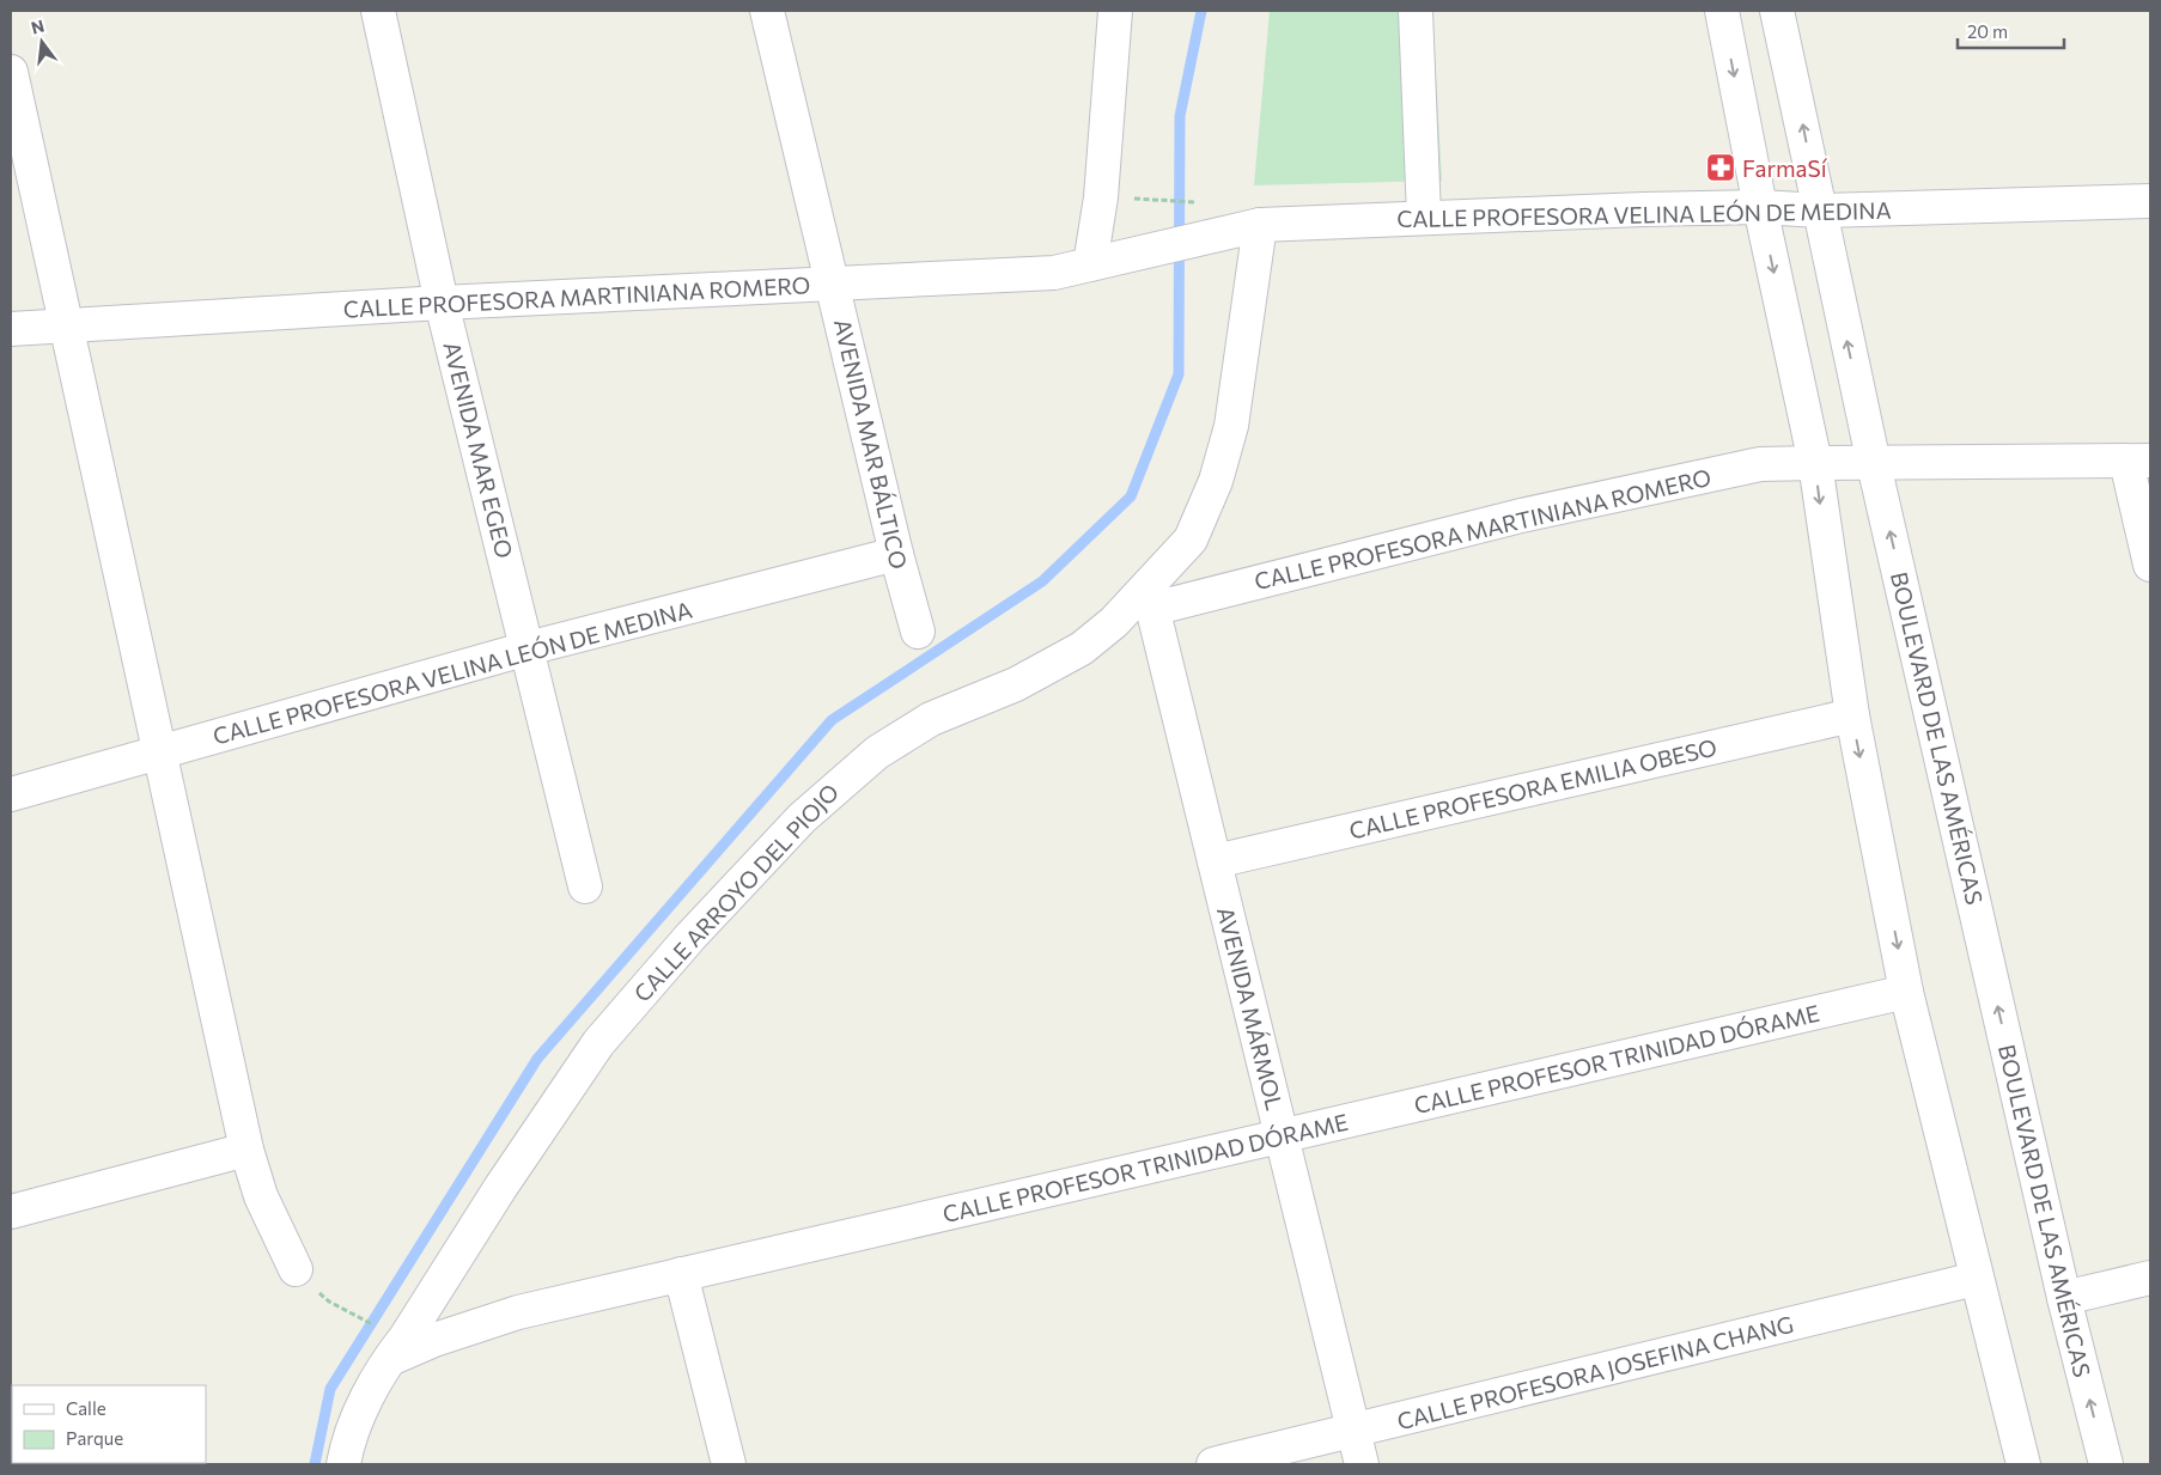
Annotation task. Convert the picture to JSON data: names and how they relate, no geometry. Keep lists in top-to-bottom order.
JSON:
{
  "streets": {
    "street": [
      "CALLE PROFESORA VELINA LEÓN DE MEDINA",
      "CALLE PROFESORA MARTINIANA ROMERO",
      "AVENIDA MAR BÁLTICO",
      "AVENIDA MAR EGEO",
      "BOULEVARD DE LAS AMÉRICAS",
      "CALLE PROFESORA EMILIA OBESO",
      "CALLE ARROYO DEL PIOJO",
      "AVENIDA MÁRMOL",
      "CALLE PROFESOR TRINIDAD DÓRAME",
      "CALLE PROFESORA JOSEFINA CHANG"
    ]
  },
  "crossings": [
    ["CALLE PROFESORA VELINA LEÓN DE MEDINA", "CALLE PROFESORA MARTINIANA ROMERO"],
    ["CALLE PROFESORA VELINA LEÓN DE MEDINA", "AVENIDA MAR BÁLTICO"],
    ["CALLE PROFESORA VELINA LEÓN DE MEDINA", "AVENIDA MAR EGEO"],
    ["CALLE PROFESORA VELINA LEÓN DE MEDINA", "BOULEVARD DE LAS AMÉRICAS"],
    ["CALLE PROFESORA VELINA LEÓN DE MEDINA", "CALLE ARROYO DEL PIOJO"],
    ["CALLE PROFESORA MARTINIANA ROMERO", "AVENIDA MAR BÁLTICO"],
    ["CALLE PROFESORA MARTINIANA ROMERO", "AVENIDA MAR EGEO"],
    ["CALLE PROFESORA MARTINIANA ROMERO", "BOULEVARD DE LAS AMÉRICAS"],
    ["CALLE PROFESORA MARTINIANA ROMERO", "CALLE ARROYO DEL PIOJO"],
    ["CALLE PROFESORA MARTINIANA ROMERO", "AVENIDA MÁRMOL"],
    ["CALLE PROFESORA EMILIA OBESO", "AVENIDA MÁRMOL"],
    ["CALLE ARROYO DEL PIOJO", "AVENIDA MÁRMOL"],
    ["CALLE ARROYO DEL PIOJO", "CALLE PROFESOR TRINIDAD DÓRAME"],
    ["AVENIDA MÁRMOL", "CALLE PROFESOR TRINIDAD DÓRAME"],
    ["AVENIDA MÁRMOL", "CALLE PROFESORA JOSEFINA CHANG"]
  ],
  "places": {
    "pharmacy": ["FarmaSí"]
  },
  "legend": ["Calle", "Parque"],
  "scale_bar": "20 m",
  "north": "top"
}
